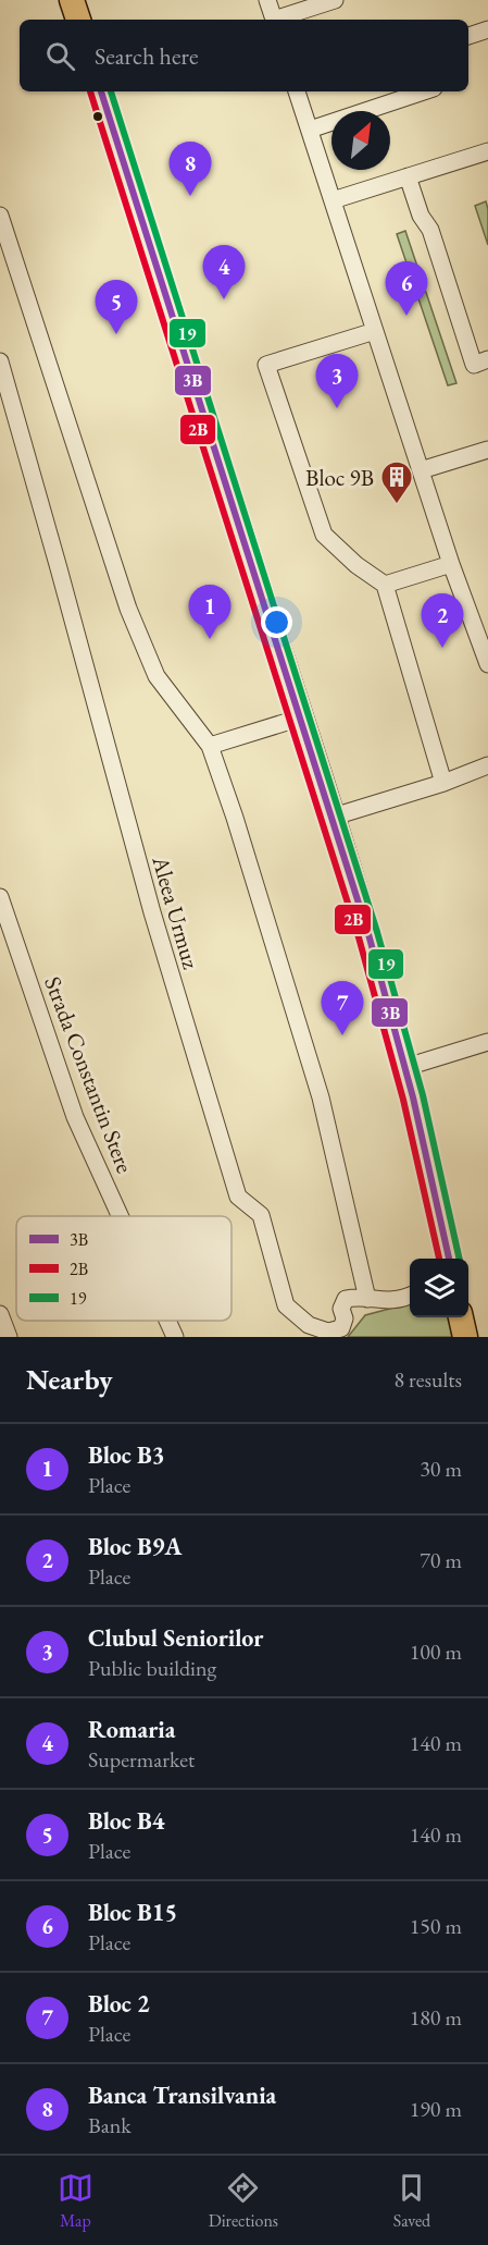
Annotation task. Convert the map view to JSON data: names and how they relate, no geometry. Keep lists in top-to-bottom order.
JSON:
{
  "streets": {
    "street": ["Aleea Urmuz", "Strada Constantin Stere"]
  },
  "places": {
    "building": ["Bloc 9B"]
  },
  "lines": ["transit line 3B", "transit line 2B", "transit line 19"],
  "legend": ["3B", "2B", "19"],
  "north": "top right",
  "page": {
    "search": "Search here",
    "pins": [
      "8",
      "4",
      "6",
      "5",
      "3",
      "1",
      "2",
      "7"
    ],
    "heading": ["Nearby", "8 results"],
    "list": [
      {
        "mark": "1",
        "name": "Bloc B3",
        "note": "Place",
        "value": "30 m"
      },
      {
        "mark": "2",
        "name": "Bloc B9A",
        "note": "Place",
        "value": "70 m"
      },
      {
        "mark": "3",
        "name": "Clubul Seniorilor",
        "note": "Public building",
        "value": "100 m"
      },
      {
        "mark": "4",
        "name": "Romaria",
        "note": "Supermarket",
        "value": "140 m"
      },
      {
        "mark": "5",
        "name": "Bloc B4",
        "note": "Place",
        "value": "140 m"
      },
      {
        "mark": "6",
        "name": "Bloc B15",
        "note": "Place",
        "value": "150 m"
      },
      {
        "mark": "7",
        "name": "Bloc 2",
        "note": "Place",
        "value": "180 m"
      },
      {
        "mark": "8",
        "name": "Banca Transilvania",
        "note": "Bank",
        "value": "190 m"
      }
    ],
    "nav": ["Map", "Directions", "Saved"]
  }
}
